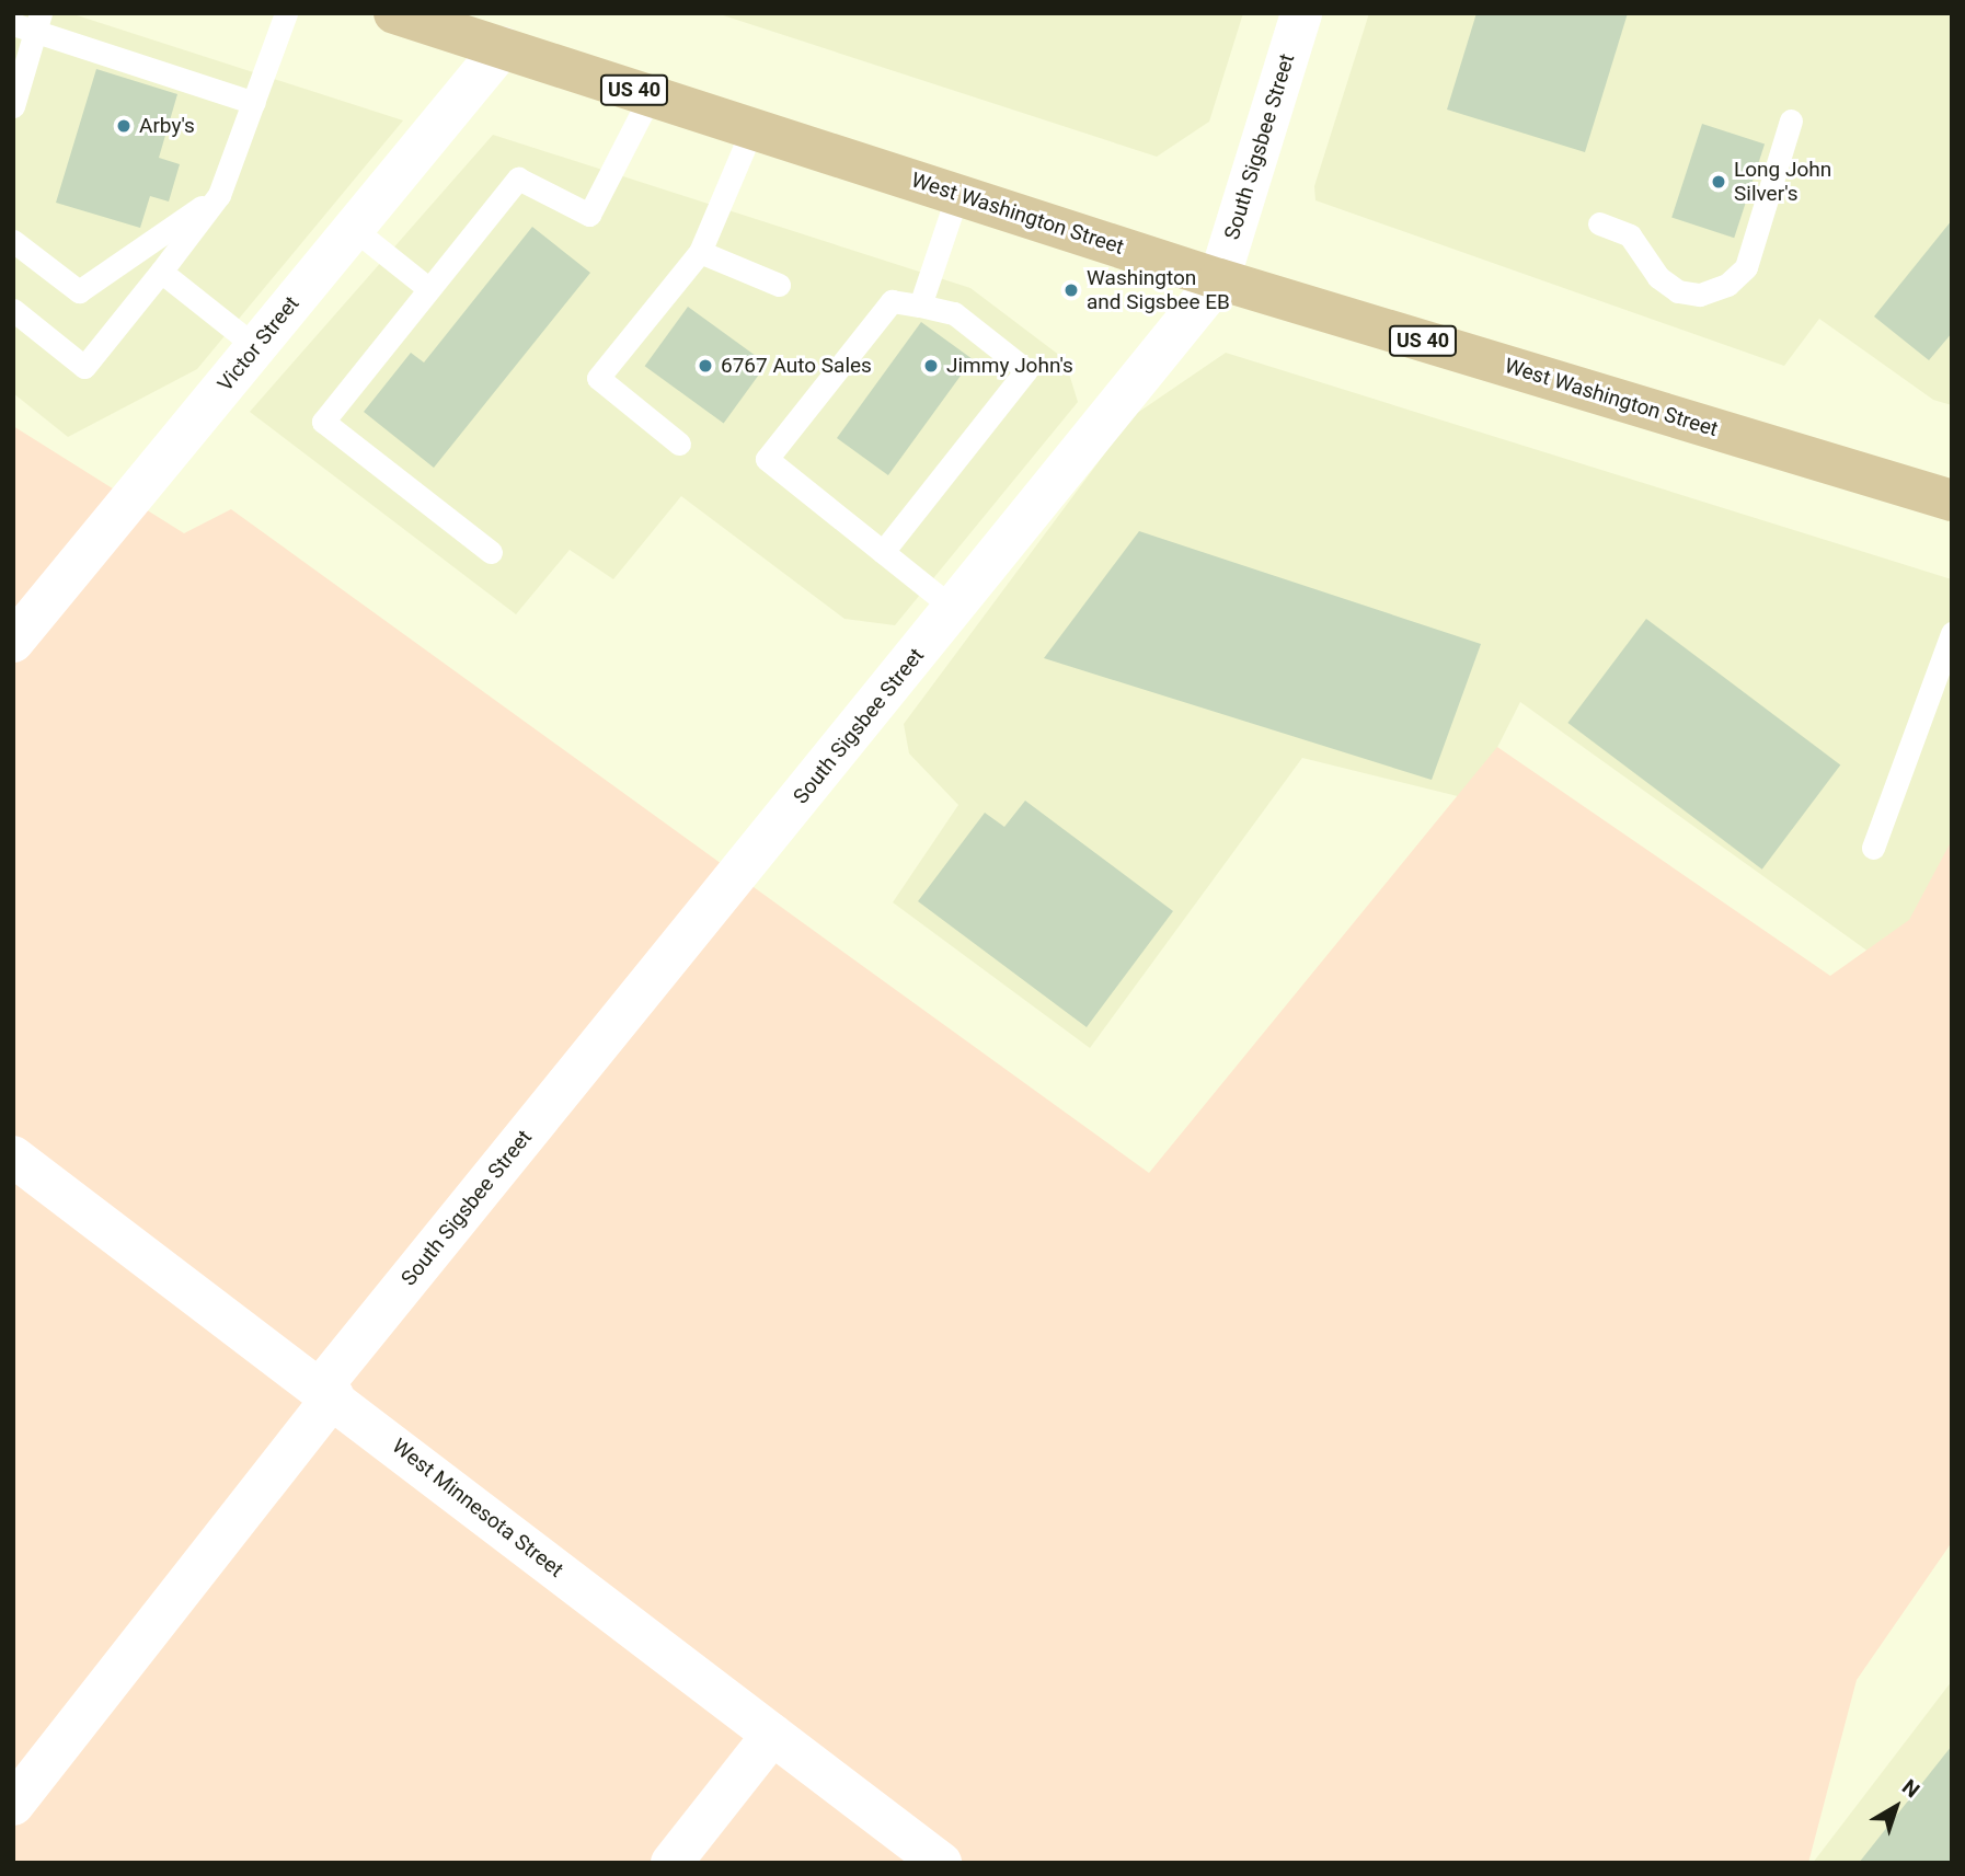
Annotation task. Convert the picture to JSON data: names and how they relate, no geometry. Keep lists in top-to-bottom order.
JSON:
{
  "streets": {
    "main road": ["US 40", "West Washington Street"],
    "street": ["South Sigsbee Street", "Victor Street", "West Minnesota Street"]
  },
  "crossings": [
    ["South Sigsbee Street", "West Washington Street"],
    ["South Sigsbee Street", "West Minnesota Street"],
    ["West Washington Street", "Victor Street"]
  ],
  "places": [
    "Arby's",
    "Long John Silver's",
    "Washington and Sigsbee EB",
    "6767 Auto Sales",
    "Jimmy John's"
  ],
  "north": "top right"
}
